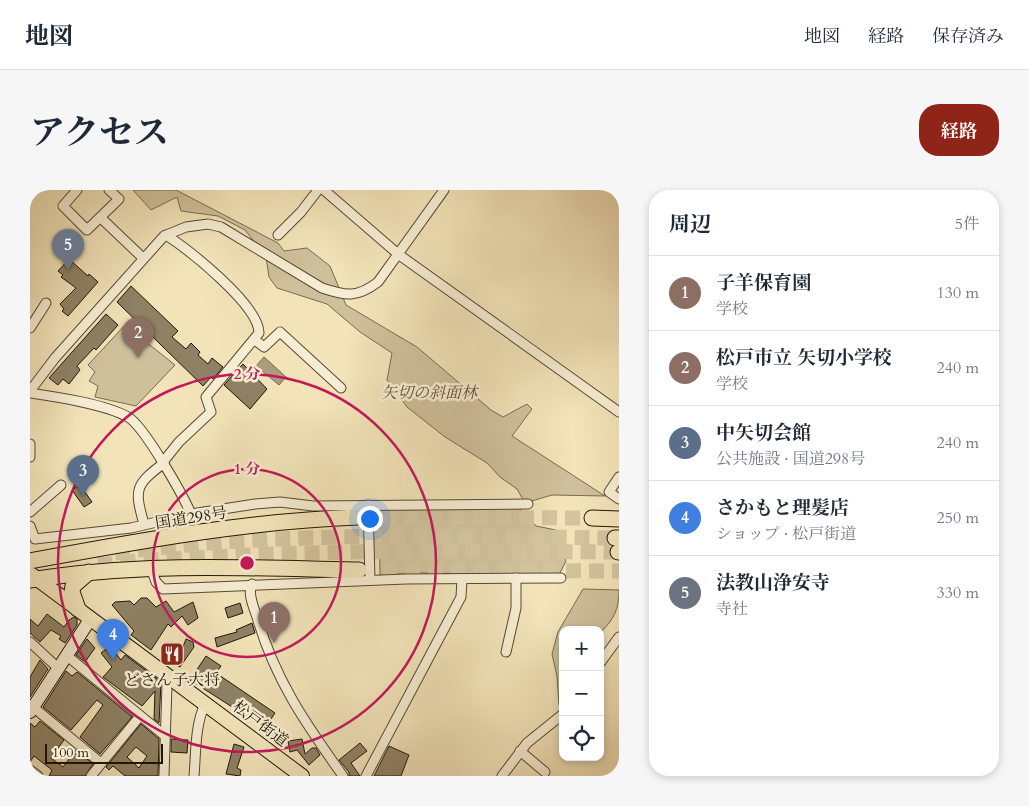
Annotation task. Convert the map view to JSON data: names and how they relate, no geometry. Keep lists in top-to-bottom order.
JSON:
{
  "streets": {
    "highway": ["国道298号"],
    "main road": ["松戸街道"]
  },
  "parks": ["矢切の斜面林"],
  "places": {
    "restaurant": ["どさん子大将"]
  },
  "scale_bar": "100 m",
  "page": {
    "header": "地図",
    "nav": ["地図", "経路", "保存済み"],
    "title": "アクセス",
    "buttons": "経路",
    "heading": ["周辺", "5件"],
    "pins": [
      "5",
      "2",
      "3",
      "1",
      "4"
    ],
    "list": [
      {
        "mark": "1",
        "name": "子羊保育園",
        "note": "学校",
        "value": "130 m"
      },
      {
        "mark": "2",
        "name": "松戸市立 矢切小学校",
        "note": "学校",
        "value": "240 m"
      },
      {
        "mark": "3",
        "name": "中矢切会館",
        "note": "公共施設 · 国道298号",
        "value": "240 m"
      },
      {
        "mark": "4",
        "name": "さかもと理髪店",
        "note": "ショップ · 松戸街道",
        "value": "250 m"
      },
      {
        "mark": "5",
        "name": "法教山浄安寺",
        "note": "寺社",
        "value": "330 m"
      }
    ],
    "map_buttons": ["+", "−"],
    "scale": "100 m"
  },
  "rings": ["2 分", "1 分"]
}
